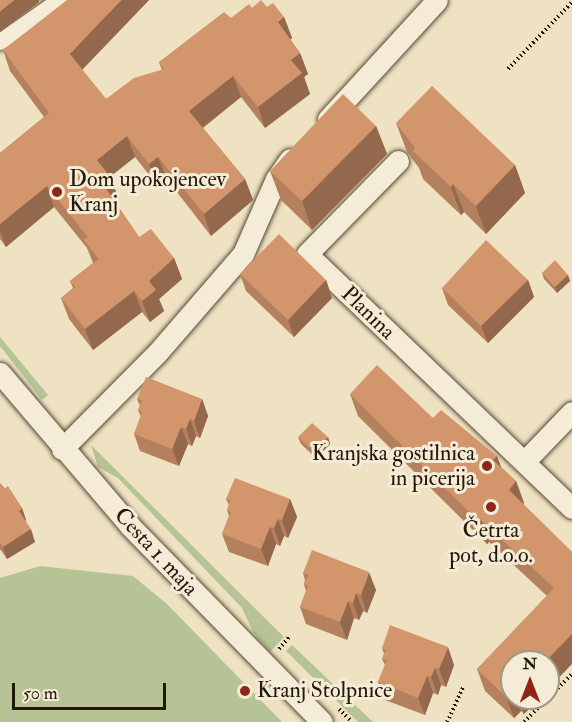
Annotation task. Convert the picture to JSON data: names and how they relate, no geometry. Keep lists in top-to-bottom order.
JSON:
{
  "streets": {
    "street": ["Planina", "Cesta 1. maja"]
  },
  "places": [
    "Dom upokojencev Kranj",
    "Kranjska gostilnica in picerija",
    "Četrta pot, d.o.o.",
    "Kranj Stolpnice"
  ],
  "scale_bar": "50 m",
  "north": "top"
}
